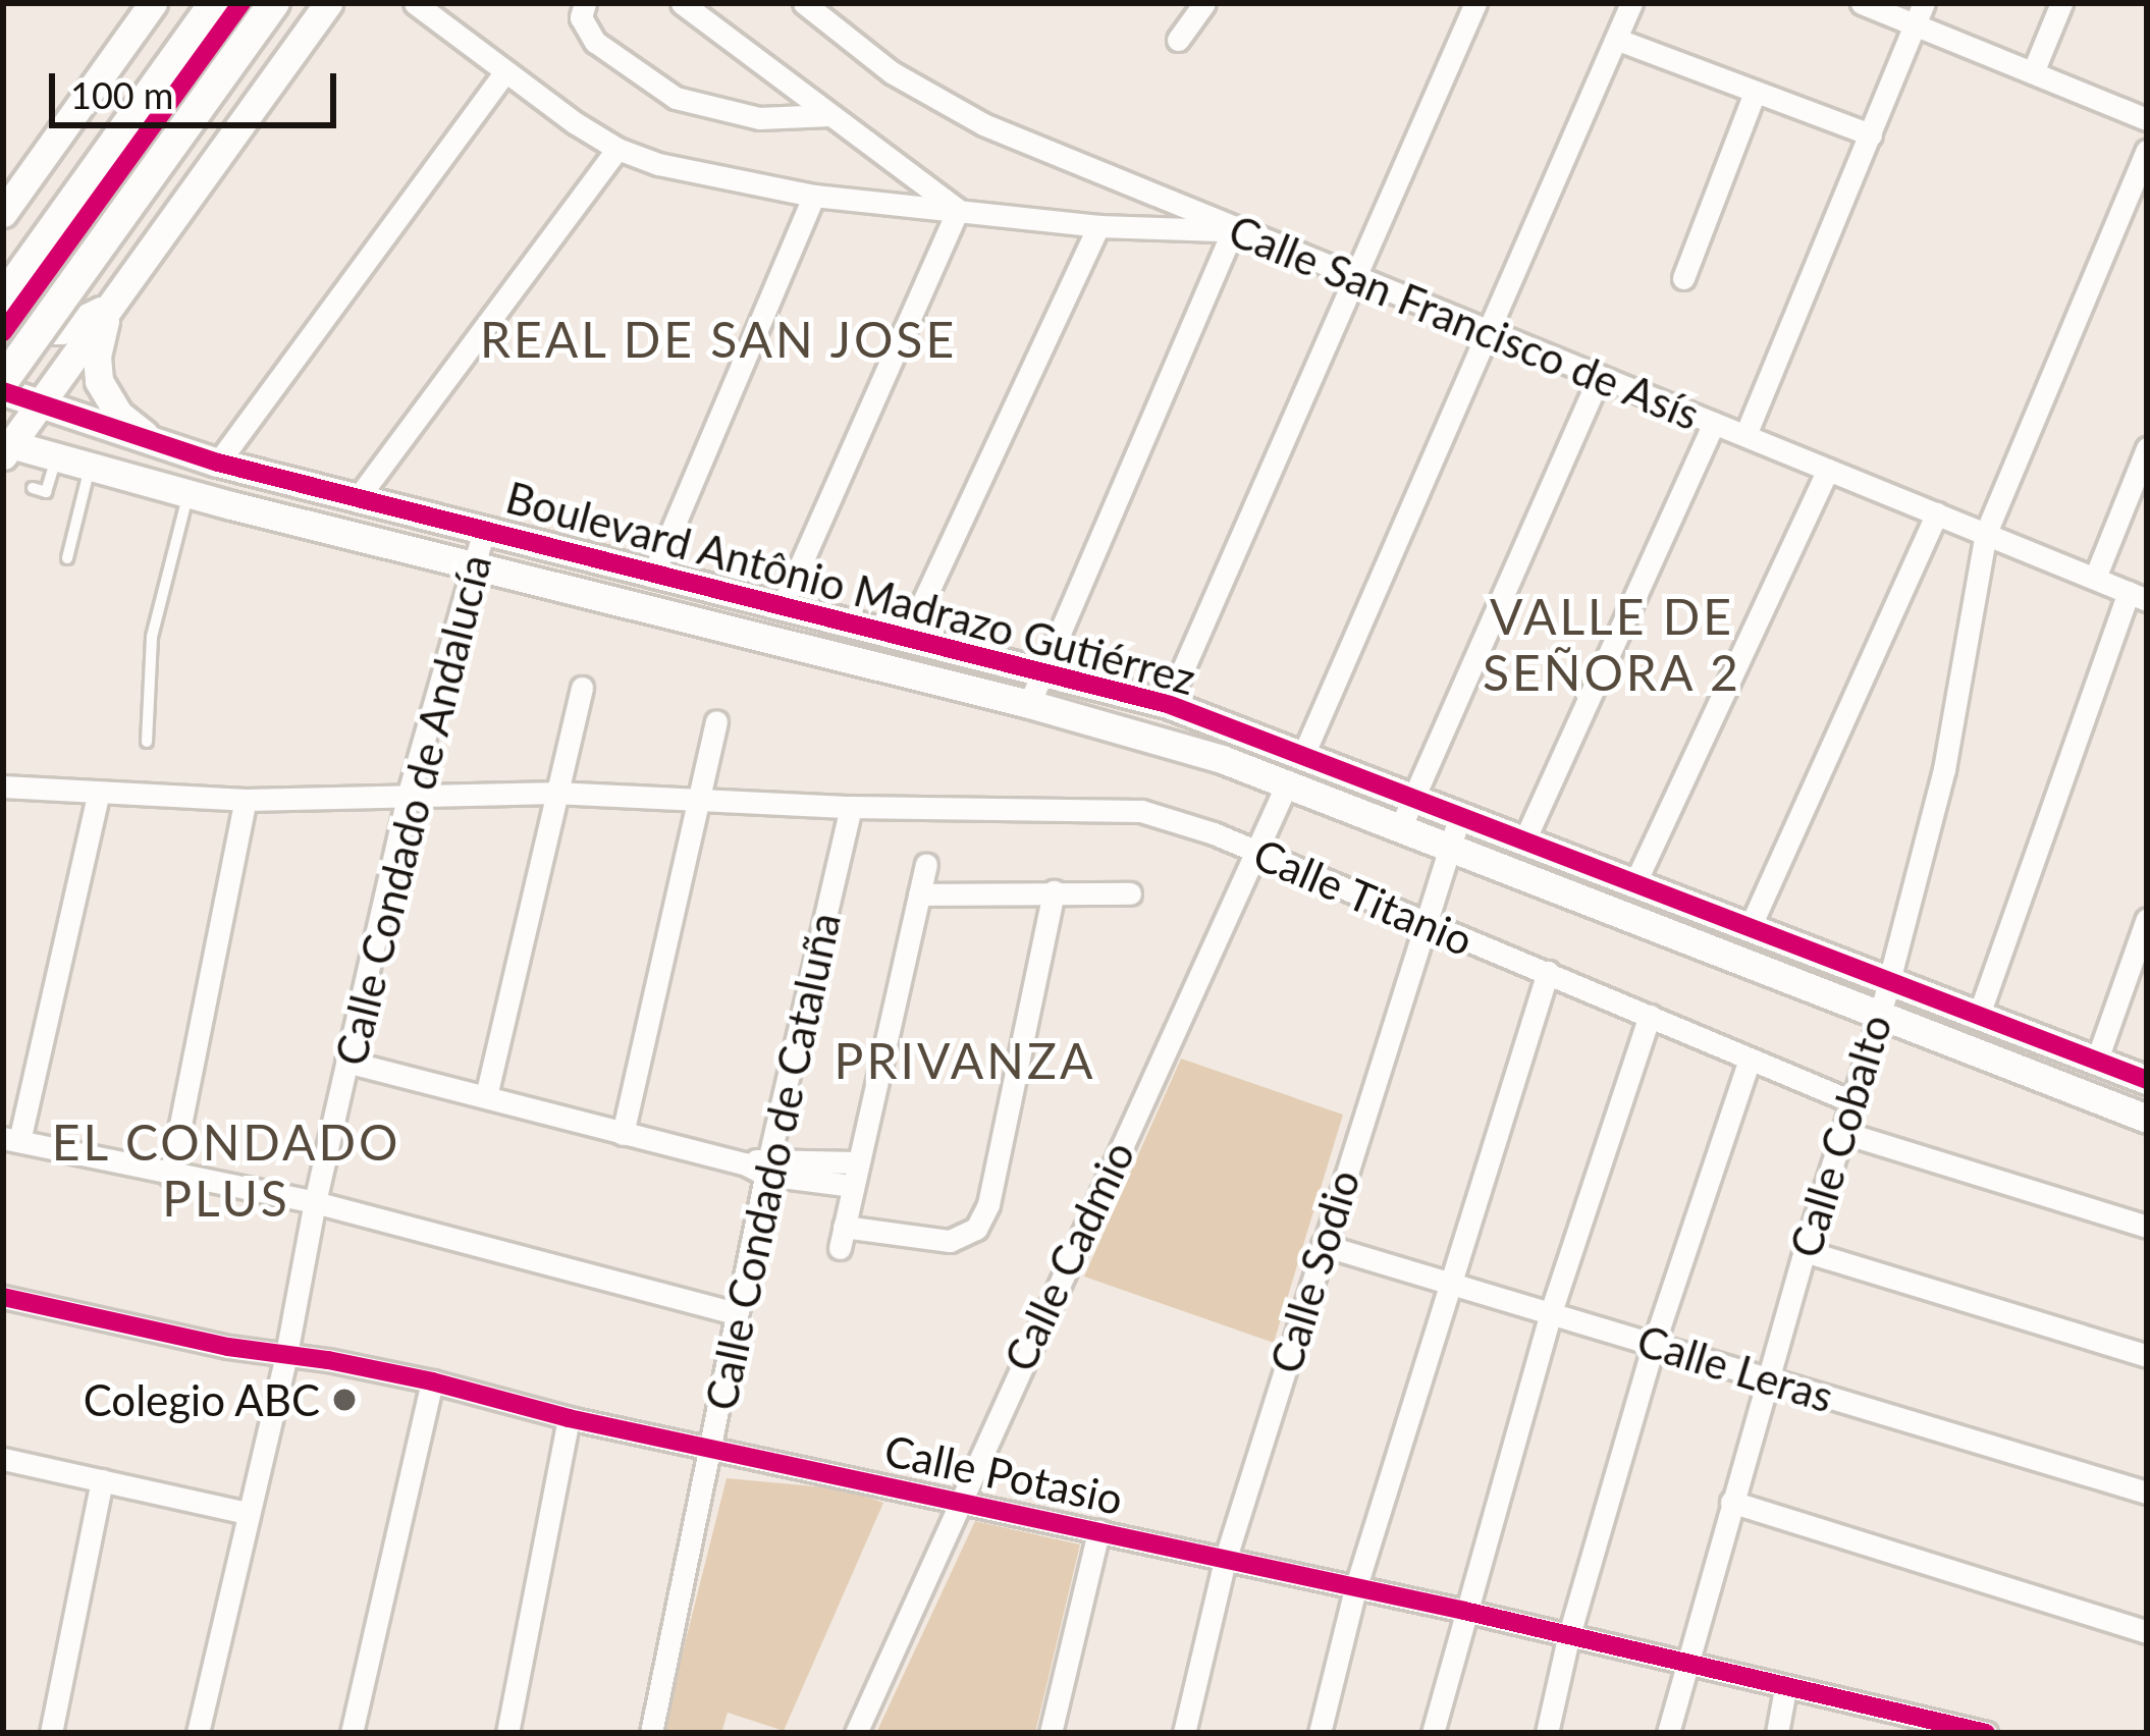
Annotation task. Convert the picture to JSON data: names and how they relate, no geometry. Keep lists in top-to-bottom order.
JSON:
{
  "streets": {
    "street": [
      "Calle San Francisco de Asís",
      "Boulevard Antônio Madrazo Gutiérrez",
      "Calle Condado de Andalucía",
      "Calle Titanio",
      "Calle Cobalto",
      "Calle Condado de Cataluña",
      "Calle Cadmio",
      "Calle Sodio",
      "Calle Leras",
      "Calle Potasio"
    ]
  },
  "crossings": [
    ["Calle San Francisco de Asís", "Calle Cobalto"],
    ["Boulevard Antônio Madrazo Gutiérrez", "Calle Condado de Andalucía"],
    ["Boulevard Antônio Madrazo Gutiérrez", "Calle Cobalto"],
    ["Boulevard Antônio Madrazo Gutiérrez", "Calle Cadmio"],
    ["Boulevard Antônio Madrazo Gutiérrez", "Calle Sodio"],
    ["Calle Condado de Andalucía", "Calle Titanio"],
    ["Calle Condado de Andalucía", "Calle Potasio"],
    ["Calle Titanio", "Calle Cobalto"],
    ["Calle Titanio", "Calle Condado de Cataluña"],
    ["Calle Titanio", "Calle Cadmio"],
    ["Calle Titanio", "Calle Sodio"],
    ["Calle Cobalto", "Calle Leras"],
    ["Calle Cobalto", "Calle Potasio"],
    ["Calle Condado de Cataluña", "Calle Potasio"],
    ["Calle Cadmio", "Calle Potasio"],
    ["Calle Sodio", "Calle Leras"],
    ["Calle Sodio", "Calle Potasio"]
  ],
  "districts": [
    "REAL DE SAN JOSE",
    "VALLE DE SEÑORA 2",
    "PRIVANZA",
    "EL CONDADO PLUS"
  ],
  "places": ["Colegio ABC"],
  "scale_bar": "100 m"
}
